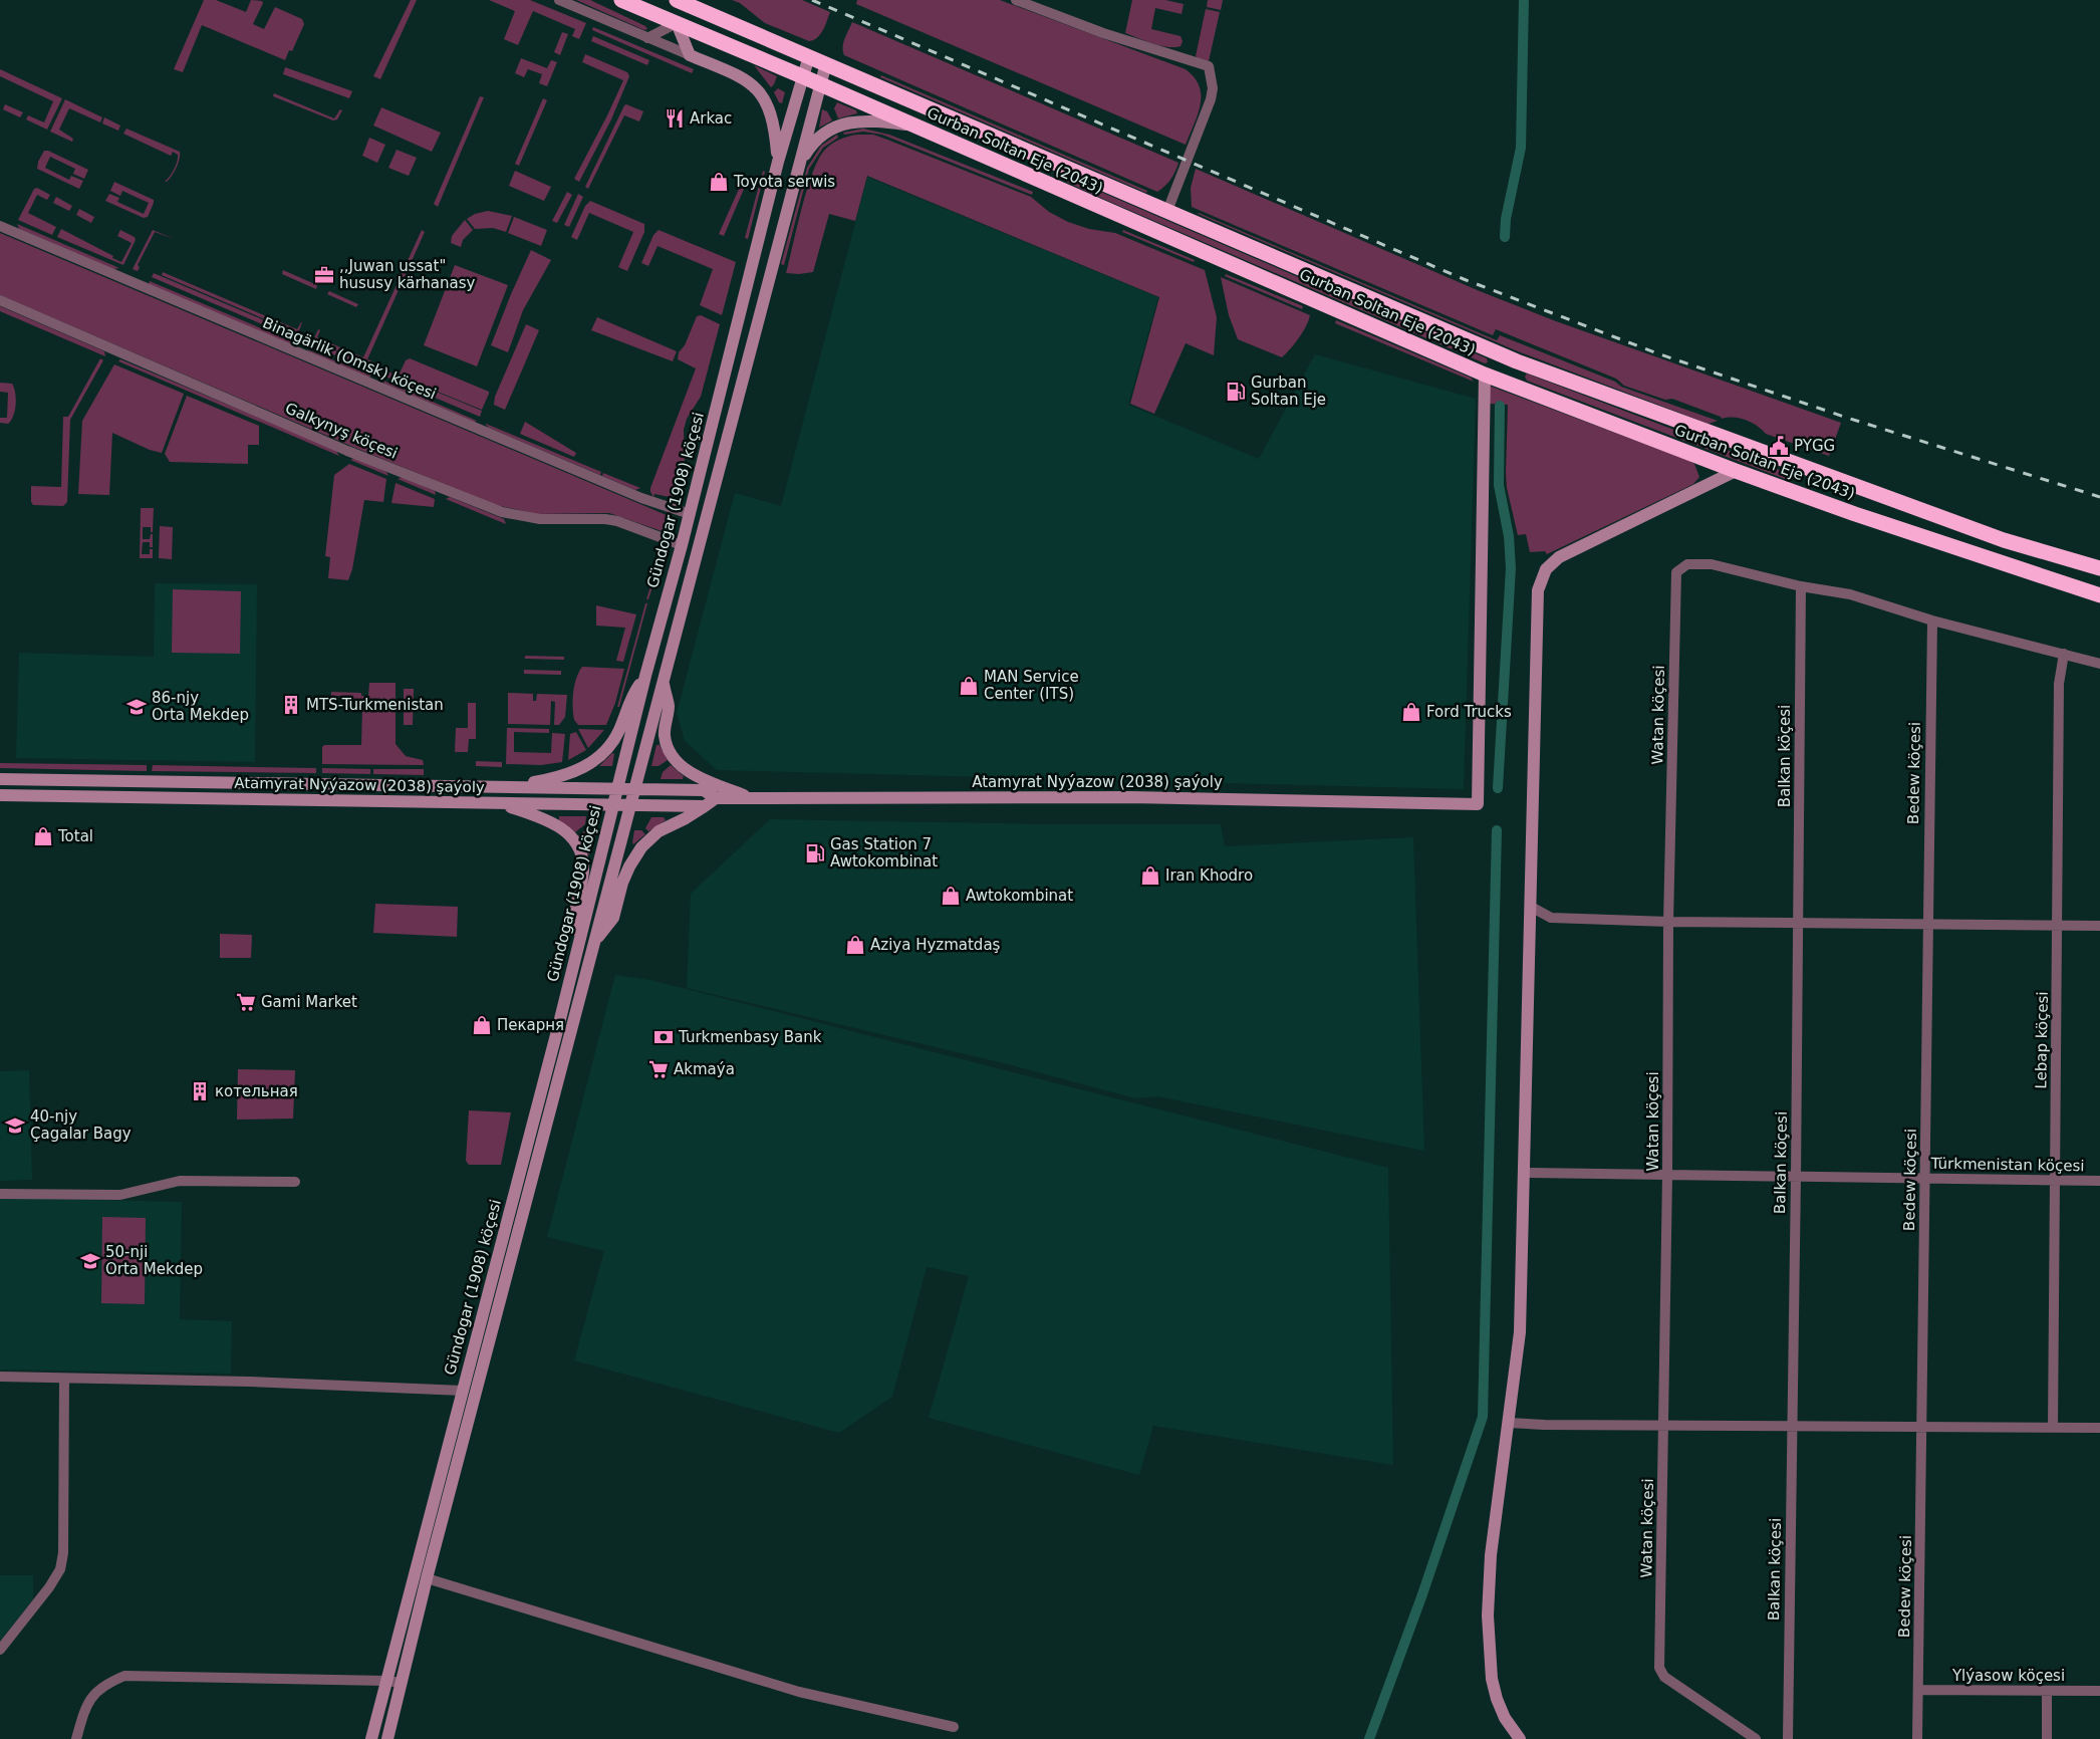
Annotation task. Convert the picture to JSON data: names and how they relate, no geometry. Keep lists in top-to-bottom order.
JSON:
{
  "streets": {
    "highway": ["Gurban Soltan Eje (2043)"],
    "main road": ["Gündogar (1908) köçesi", "Atamyrat Nyýazow (2038) şaýoly"],
    "street": [
      "Binagärlik (Omsk) köçesi",
      "Galkynyş köçesi",
      "Watan köçesi",
      "Balkan köçesi",
      "Bedew köçesi",
      "Lebap köçesi",
      "Türkmenistan köçesi",
      "Ylýasow köçesi"
    ]
  },
  "crossings": [
    ["Gurban Soltan Eje (2043)", "Gündogar (1908) köçesi"],
    ["Gurban Soltan Eje (2043)", "Atamyrat Nyýazow (2038) şaýoly"],
    ["Binagärlik (Omsk) köçesi", "Gündogar (1908) köçesi"],
    ["Galkynyş köçesi", "Gündogar (1908) köçesi"],
    ["Gündogar (1908) köçesi", "Atamyrat Nyýazow (2038) şaýoly"],
    ["Watan köçesi", "Balkan köçesi"],
    ["Watan köçesi", "Türkmenistan köçesi"],
    ["Balkan köçesi", "Türkmenistan köçesi"],
    ["Bedew köçesi", "Türkmenistan köçesi"],
    ["Bedew köçesi", "Ylýasow köçesi"],
    ["Lebap köçesi", "Türkmenistan köçesi"]
  ],
  "places": {
    "restaurant": ["Arkac"],
    "shop": [
      "Toyota serwis",
      "MAN Service Center (ITS)",
      "Ford Trucks",
      "Total",
      "Iran Khodro",
      "Awtokombinat",
      "Aziya Hyzmatdaş",
      "Пекарня"
    ],
    "office": [",,Juwan ussat\" hususy kärhanasy"],
    "fuel station": ["Gurban Soltan Eje", "Gas Station 7 Awtokombinat"],
    "public building": ["PYGG"],
    "building": ["MTS-Turkmenistan", "котельная"],
    "school or university": ["86-njy Orta Mekdep", "40-njy Çagalar Bagy", "50-nji Orta Mekdep"],
    "supermarket": ["Gami Market", "Аkmaýa"],
    "bank": ["Turkmenbasy Bank"]
  }
}
